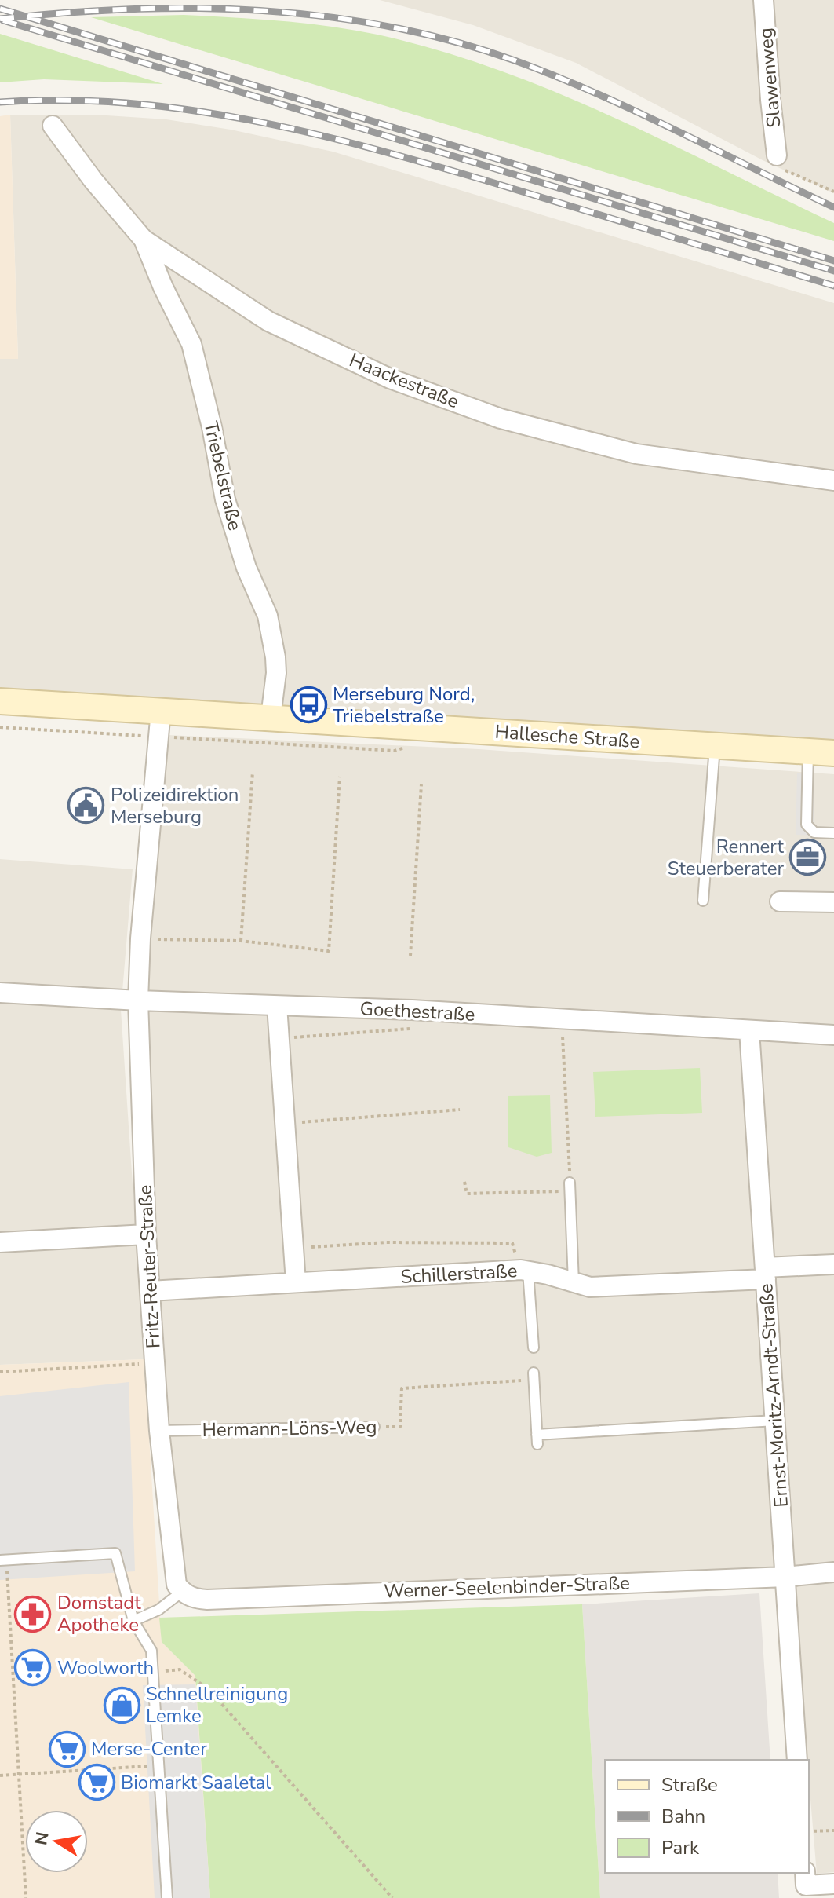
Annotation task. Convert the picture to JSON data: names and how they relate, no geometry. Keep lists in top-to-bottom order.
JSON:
{
  "streets": {
    "main road": ["Hallesche Straße"],
    "street": [
      "Slawenweg",
      "Haackestraße",
      "Triebelstraße",
      "Goethestraße",
      "Fritz-Reuter-Straße",
      "Schillerstraße",
      "Ernst-Moritz-Arndt-Straße",
      "Werner-Seelenbinder-Straße"
    ],
    "lane": ["Hermann-Löns-Weg"]
  },
  "crossings": [
    ["Haackestraße", "Triebelstraße"],
    ["Triebelstraße", "Hallesche Straße"],
    ["Hallesche Straße", "Fritz-Reuter-Straße"],
    ["Goethestraße", "Fritz-Reuter-Straße"],
    ["Goethestraße", "Ernst-Moritz-Arndt-Straße"],
    ["Fritz-Reuter-Straße", "Schillerstraße"],
    ["Fritz-Reuter-Straße", "Hermann-Löns-Weg"],
    ["Fritz-Reuter-Straße", "Werner-Seelenbinder-Straße"],
    ["Schillerstraße", "Ernst-Moritz-Arndt-Straße"],
    ["Ernst-Moritz-Arndt-Straße", "Werner-Seelenbinder-Straße"]
  ],
  "places": {
    "bus stop": ["Merseburg Nord, Triebelstraße"],
    "public building": ["Polizeidirektion Merseburg"],
    "office": ["Rennert Steuerberater"],
    "pharmacy": ["Domstadt Apotheke"],
    "supermarket": ["Woolworth", "Merse-Center", "Biomarkt Saaletal"],
    "shop": ["Schnellreinigung Lemke"]
  },
  "legend": ["Straße", "Bahn", "Park"],
  "north": "left"
}
